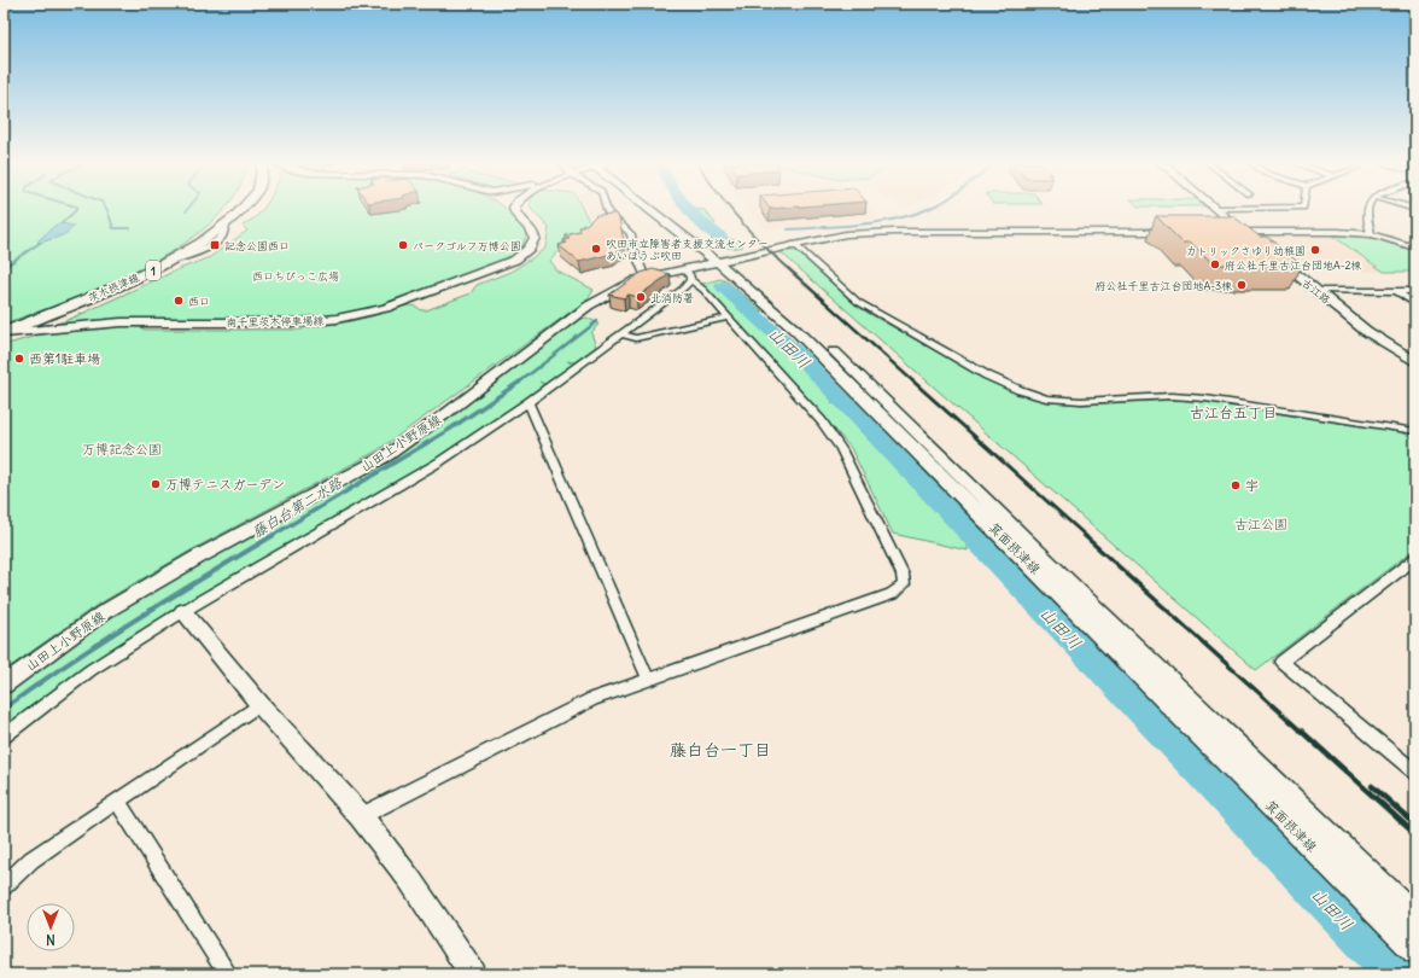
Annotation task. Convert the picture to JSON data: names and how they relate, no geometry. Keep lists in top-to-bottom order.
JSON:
{
  "streets": {
    "main road": [
      "1",
      "茨木摂津線",
      "古江路",
      "南千里茨木停車場線",
      "山田上小野原線",
      "箕面摂津線"
    ]
  },
  "crossings": [
    ["茨木摂津線", "南千里茨木停車場線"],
    ["山田上小野原線", "箕面摂津線"]
  ],
  "districts": ["古江台五丁目", "藤白台一丁目"],
  "water": ["山田川", "藤白台第二水路"],
  "parks": ["西口ちびっこ広場", "万博記念公園", "古江公園"],
  "places": {
    "transit": ["記念公園西口"],
    "other": [
      "パークゴルフ万博公園",
      "吹田市立障害者支援交流センター あいほうぷ吹田",
      "カトリックさゆり幼稚園",
      "府公社千里古江台団地A-2棟",
      "府公社千里古江台団地A-3棟",
      "北消防署",
      "西口",
      "西第1駐車場",
      "万博テニスガーデン",
      "宇"
    ]
  },
  "north": "bottom"
}
